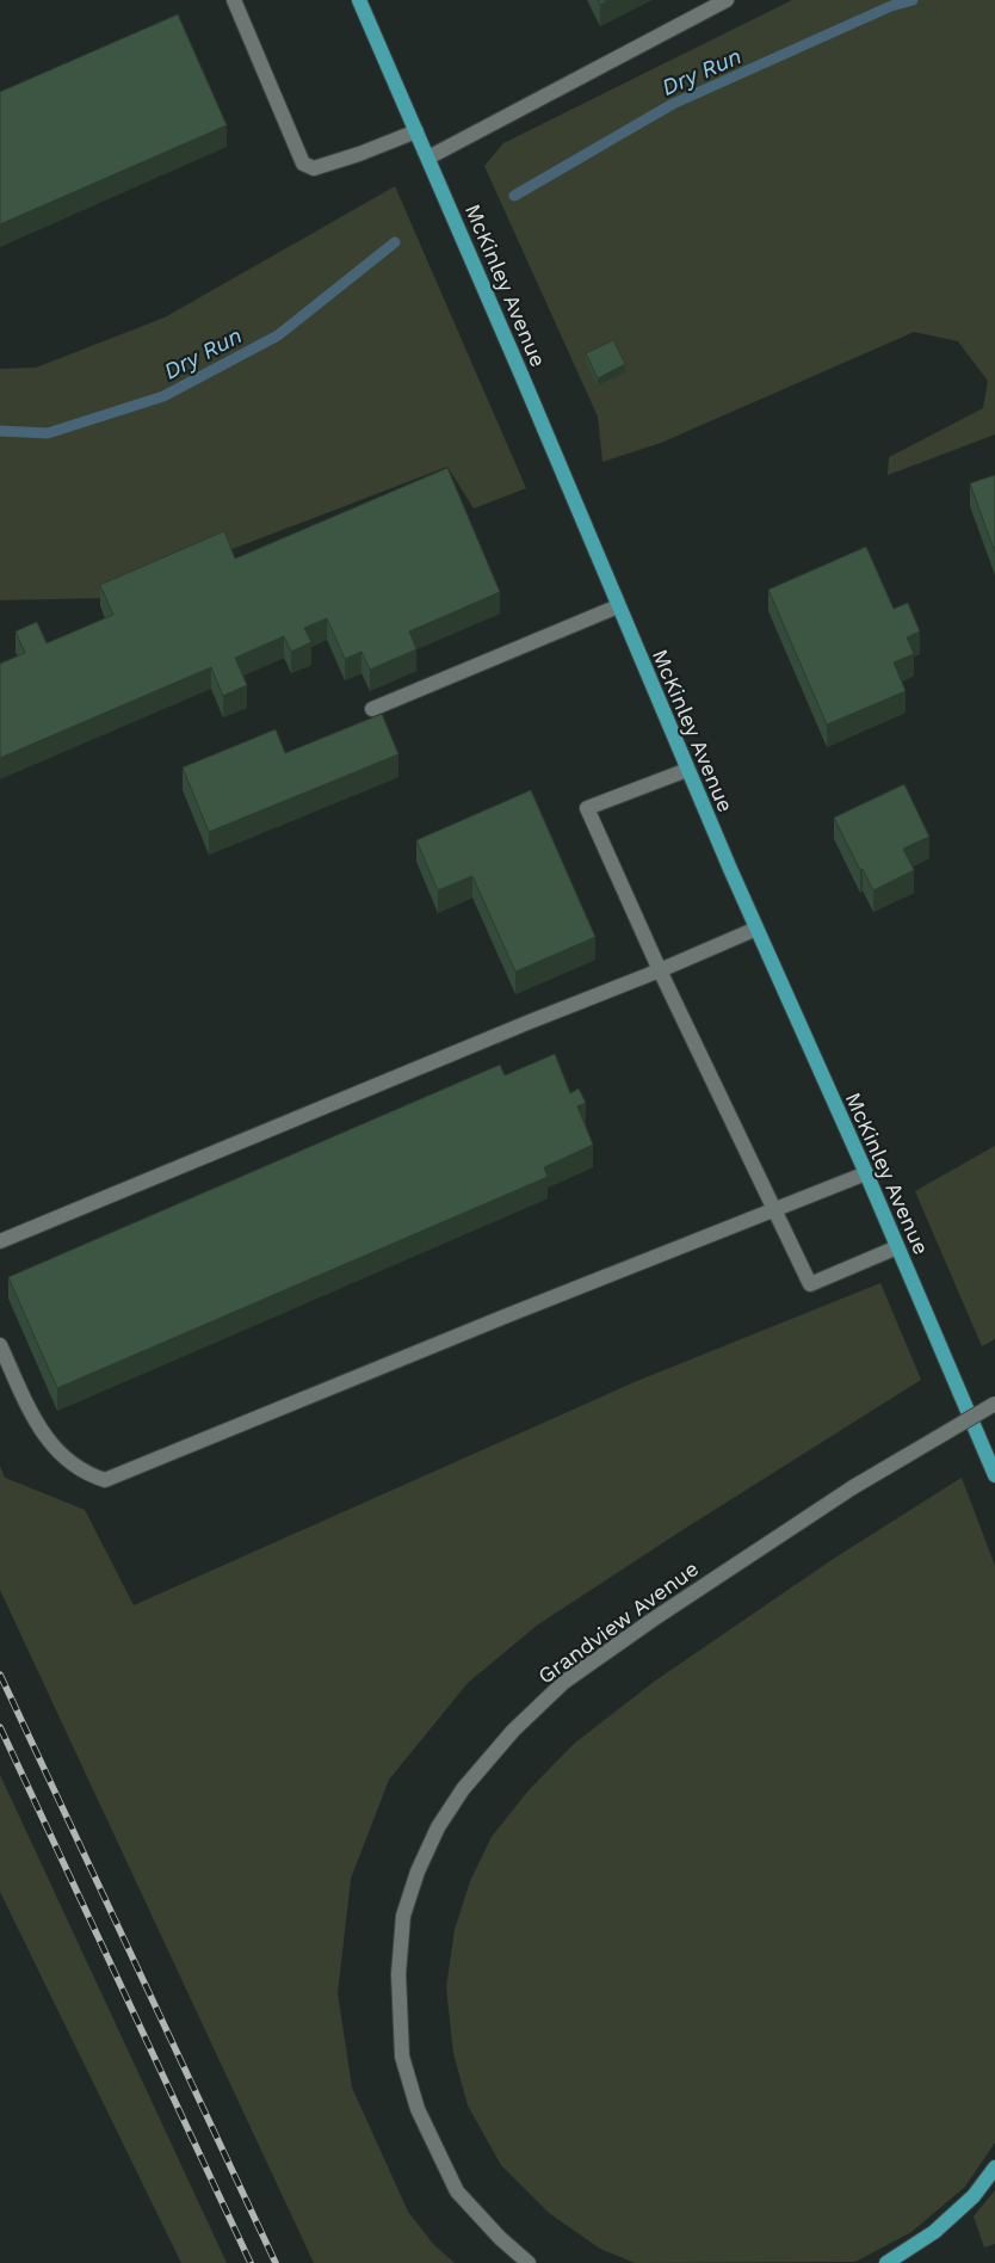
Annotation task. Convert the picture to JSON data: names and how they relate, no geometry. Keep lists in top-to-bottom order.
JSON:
{
  "streets": {
    "main road": ["McKinley Avenue", "Grandview Avenue"]
  },
  "water": ["Dry Run"]
}
